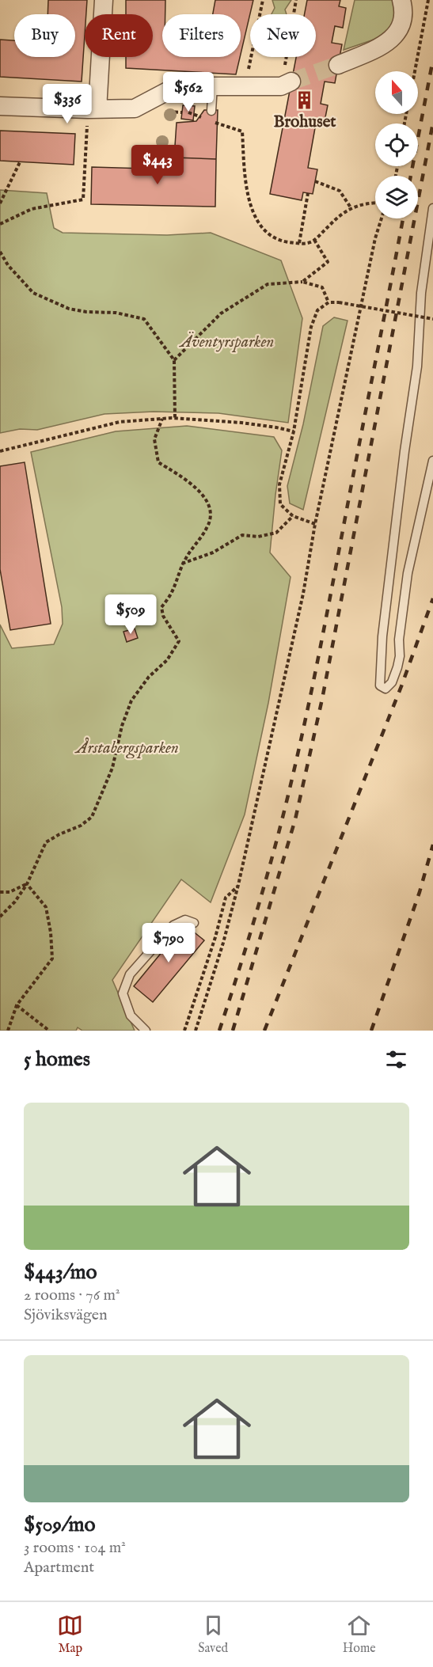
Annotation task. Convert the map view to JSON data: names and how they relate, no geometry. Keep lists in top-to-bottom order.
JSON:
{
  "parks": ["Äventyrsparken", "Årstabergsparken"],
  "places": {
    "building": ["Brohuset"]
  },
  "north": "top",
  "page": {
    "chip": [
      "Buy",
      "Rent",
      "Filters",
      "New"
    ],
    "price": [
      "$562",
      "$336",
      "$443",
      "$509",
      "$790"
    ],
    "heading": "5 homes",
    "list": [
      {
        "name": "$443/mo",
        "note": "2 rooms · 76 m² · Sjöviksvägen"
      },
      {
        "name": "$509/mo",
        "note": "3 rooms · 104 m² · Apartment"
      }
    ],
    "tabs": ["Map", "Saved", "Home"]
  }
}
